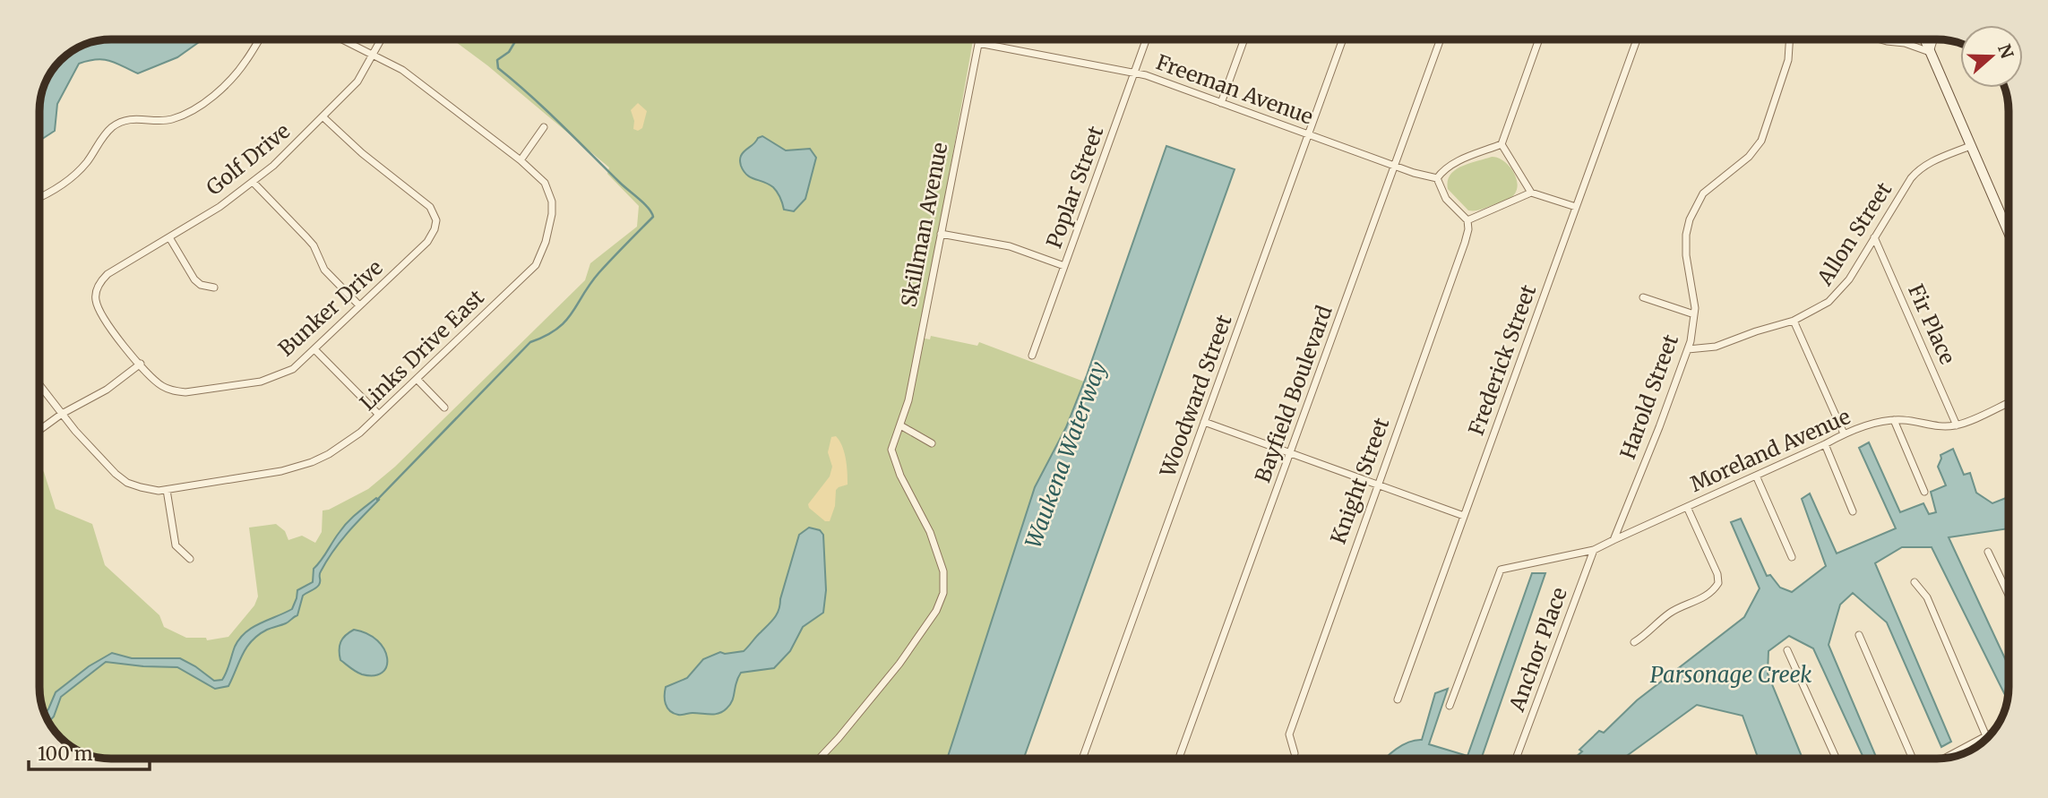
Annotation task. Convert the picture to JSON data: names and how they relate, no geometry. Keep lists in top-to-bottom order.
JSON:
{
  "streets": {
    "street": [
      "Freeman Avenue",
      "Golf Drive",
      "Poplar Street",
      "Skillman Avenue",
      "Allon Street",
      "Bunker Drive",
      "Fir Place",
      "Links Drive East",
      "Frederick Street",
      "Bayfield Boulevard",
      "Woodward Street",
      "Harold Street",
      "Moreland Avenue",
      "Knight Street",
      "Anchor Place"
    ]
  },
  "crossings": [
    ["Freeman Avenue", "Poplar Street"],
    ["Freeman Avenue", "Skillman Avenue"],
    ["Freeman Avenue", "Bayfield Boulevard"],
    ["Freeman Avenue", "Woodward Street"],
    ["Golf Drive", "Bunker Drive"],
    ["Golf Drive", "Links Drive East"],
    ["Allon Street", "Fir Place"],
    ["Allon Street", "Harold Street"],
    ["Fir Place", "Moreland Avenue"],
    ["Harold Street", "Moreland Avenue"]
  ],
  "water": ["Waukena Waterway", "Parsonage Creek"],
  "scale_bar": "100 m",
  "north": "right"
}
